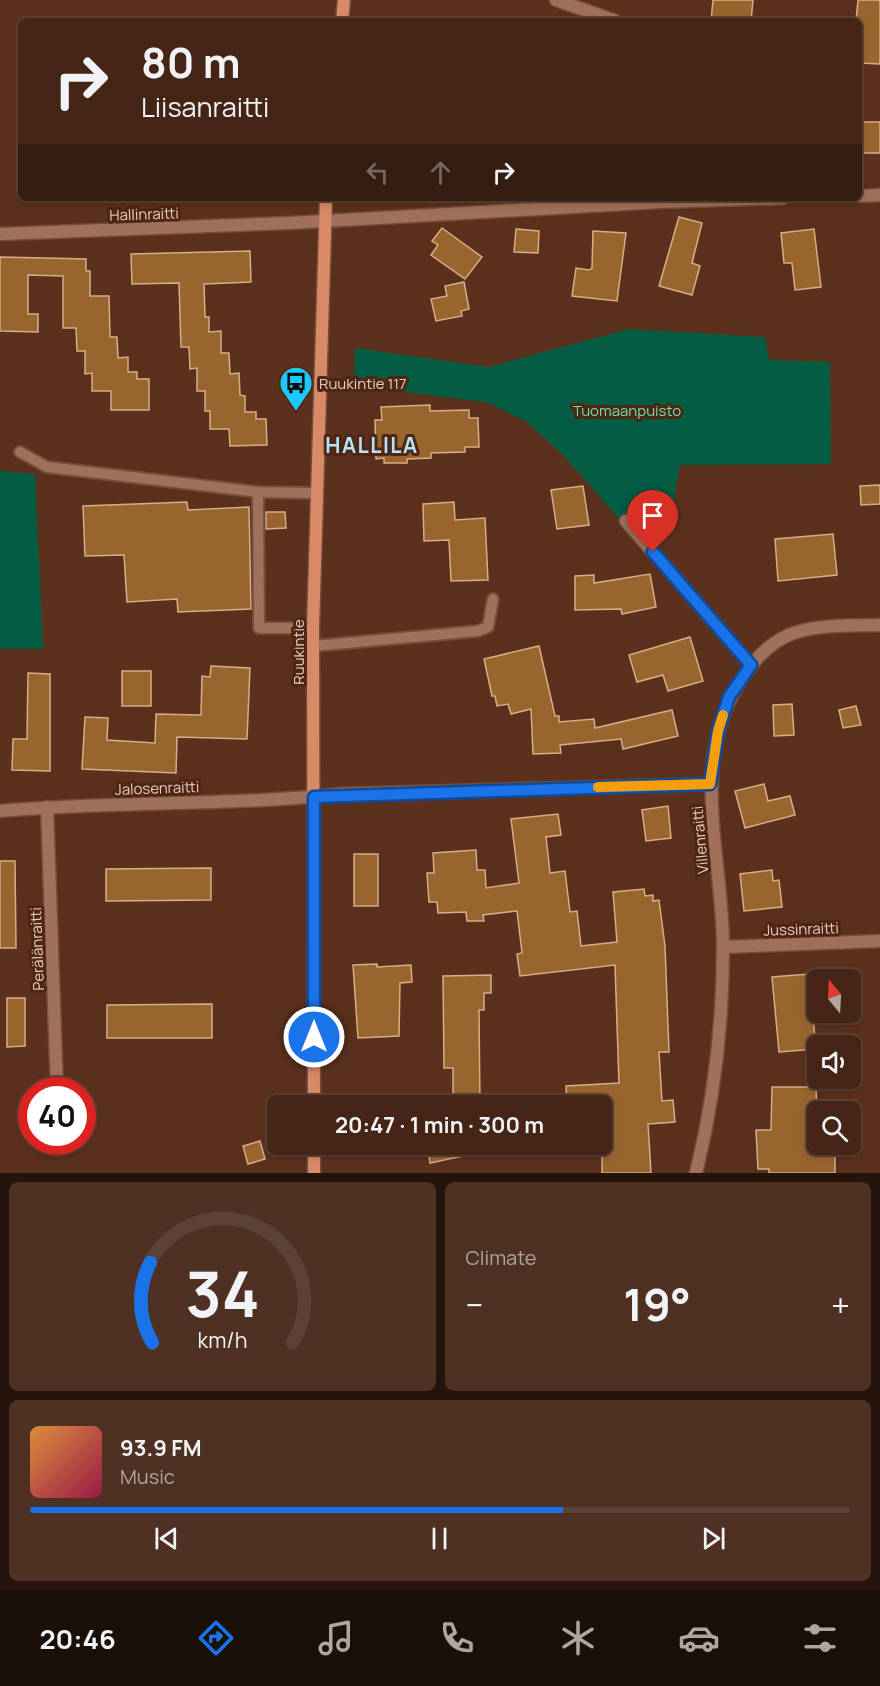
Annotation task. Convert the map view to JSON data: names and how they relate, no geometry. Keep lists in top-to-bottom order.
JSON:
{
  "streets": {
    "street": [
      "Hallinraitti",
      "Ruukintie",
      "Jalosenraitti",
      "Villenraitti",
      "Jussinraitti",
      "Perälänraitti"
    ]
  },
  "crossings": [
    ["Hallinraitti", "Ruukintie"],
    ["Ruukintie", "Jalosenraitti"],
    ["Jalosenraitti", "Villenraitti"],
    ["Jalosenraitti", "Perälänraitti"],
    ["Villenraitti", "Jussinraitti"]
  ],
  "districts": ["HALLILA"],
  "parks": ["Tuomaanpuisto"],
  "places": {
    "bus stop": ["Ruukintie 117"]
  },
  "north": "top",
  "page": {
    "turn": ["80 m", "Liisanraitti"],
    "limit": "40",
    "trip": "20:47 · 1 min · 300 m",
    "tile": "Climate",
    "heat": ["−", "19°", "+"],
    "song": ["93.9 FM", "Music"],
    "tabs": "20:46",
    "gauge": ["34", "km/h"]
  }
}
